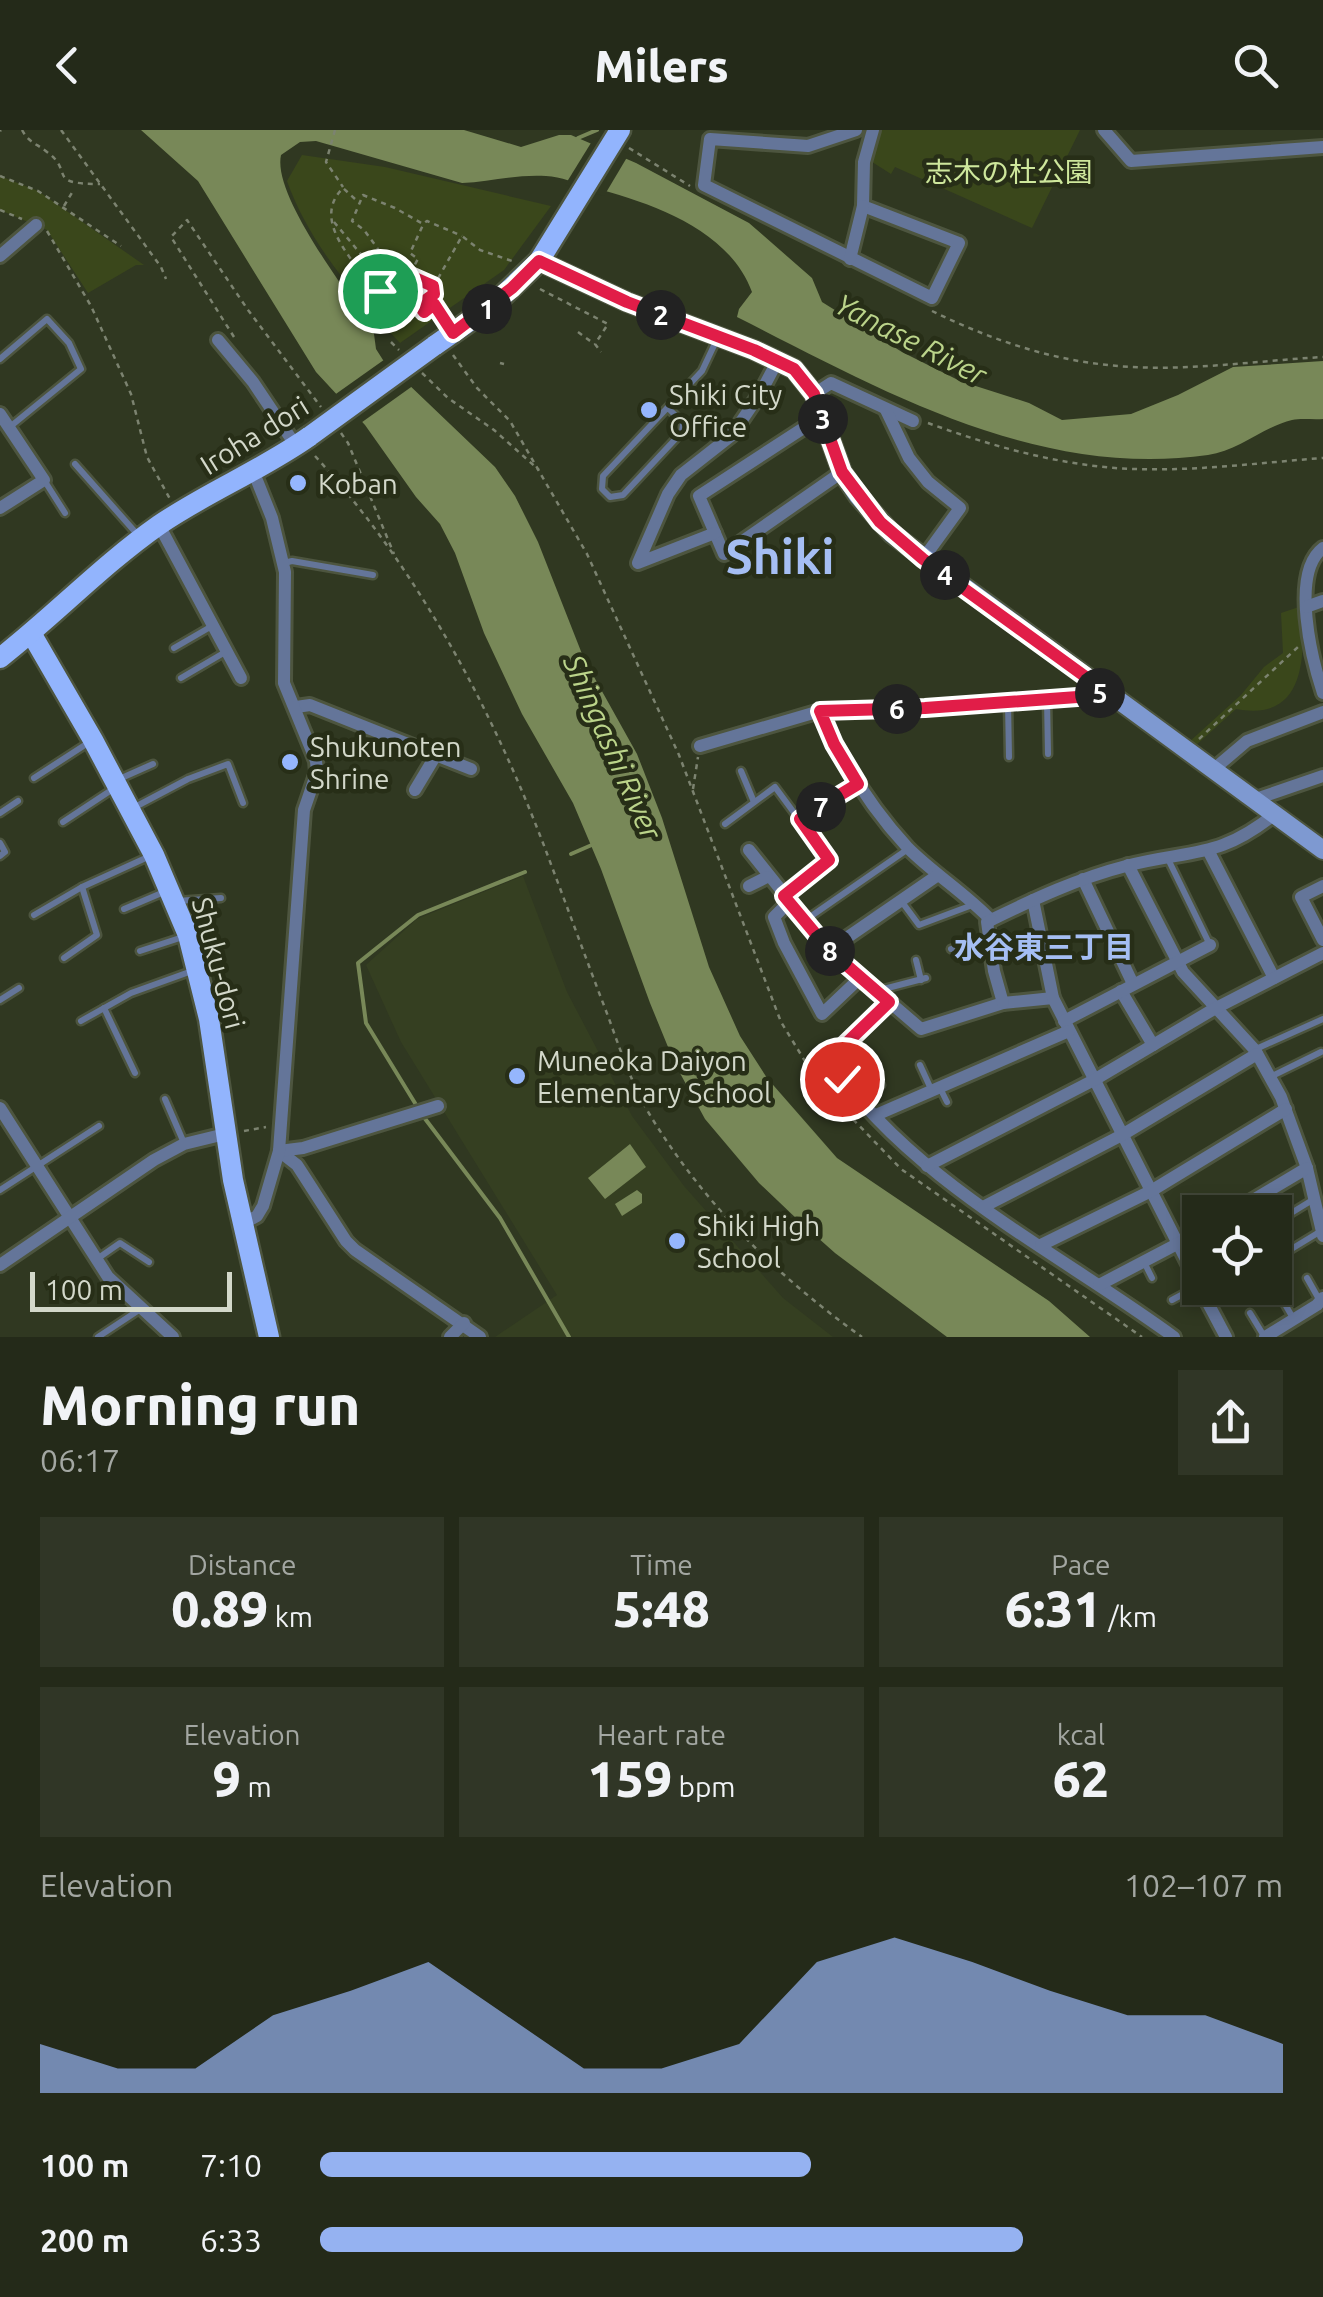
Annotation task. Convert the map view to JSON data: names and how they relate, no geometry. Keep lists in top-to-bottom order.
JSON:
{
  "streets": {
    "main road": ["Iroha dori", "Shuku-dori"]
  },
  "crossings": [
    ["Iroha dori", "Shuku-dori"]
  ],
  "districts": ["Shiki", "水谷東三丁目"],
  "water": ["Yanase River", "Shingashi River"],
  "parks": ["志木の杜公園"],
  "places": [
    "Shiki City Office",
    "Koban",
    "Shukunoten Shrine",
    "Muneoka Daiyon Elementary School",
    "Shiki High School"
  ],
  "scale_bar": "100 m",
  "page": {
    "header": "Milers",
    "pins": [
      "1",
      "2",
      "3",
      "4",
      "5",
      "6",
      "7",
      "8"
    ],
    "scale": "100 m",
    "heading": ["Morning run", "06:17"],
    "stats": [
      ["Distance", "0.89 km"],
      ["Time", "5:48"],
      ["Pace", "6:31 /km"],
      ["Elevation", "9 m"],
      ["Heart rate", "159 bpm"],
      ["kcal", "62"]
    ],
    "chart": ["Elevation", "102–107 m"],
    "list": [
      {
        "name": "100 m",
        "note": "7:10"
      },
      {
        "name": "200 m",
        "note": "6:33"
      }
    ]
  }
}
